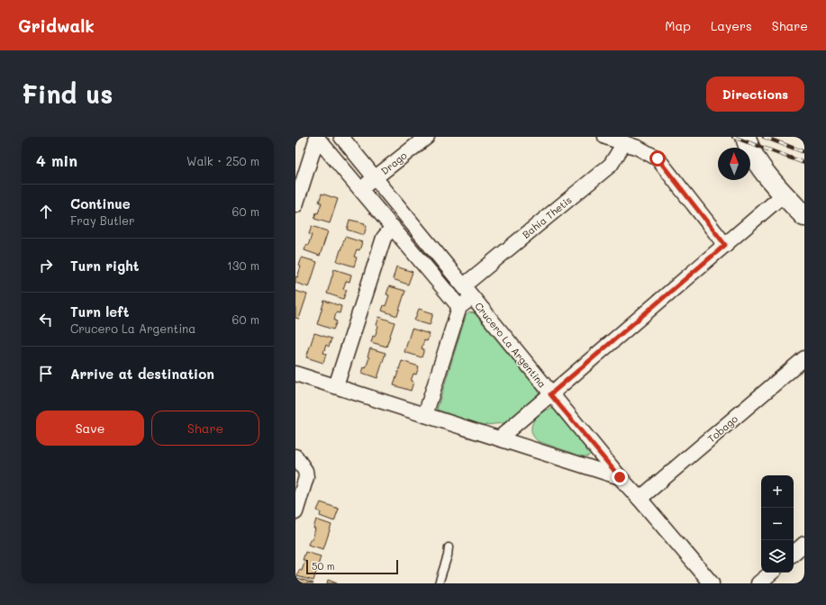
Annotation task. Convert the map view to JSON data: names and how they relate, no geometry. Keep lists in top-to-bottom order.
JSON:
{
  "streets": {
    "street": [
      "Drago",
      "Bahía Thetis",
      "Crucero La Argentina",
      "Tobago"
    ]
  },
  "crossings": [
    ["Drago", "Crucero La Argentina"],
    ["Bahía Thetis", "Crucero La Argentina"],
    ["Crucero La Argentina", "Tobago"]
  ],
  "scale_bar": "50 m",
  "north": "top",
  "page": {
    "header": "Gridwalk",
    "nav": ["Map", "Layers", "Share"],
    "buttons": [
      "Directions",
      ["Save", "Share"]
    ],
    "title": "Find us",
    "heading": ["4 min", "Walk · 250 m"],
    "list": [
      ["Continue", "Fray Butler", "60 m"],
      ["Turn right", "130 m"],
      ["Turn left", "Crucero La Argentina", "60 m"],
      "Arrive at destination"
    ],
    "map_buttons": ["+", "−"],
    "scale": "50 m"
  }
}
